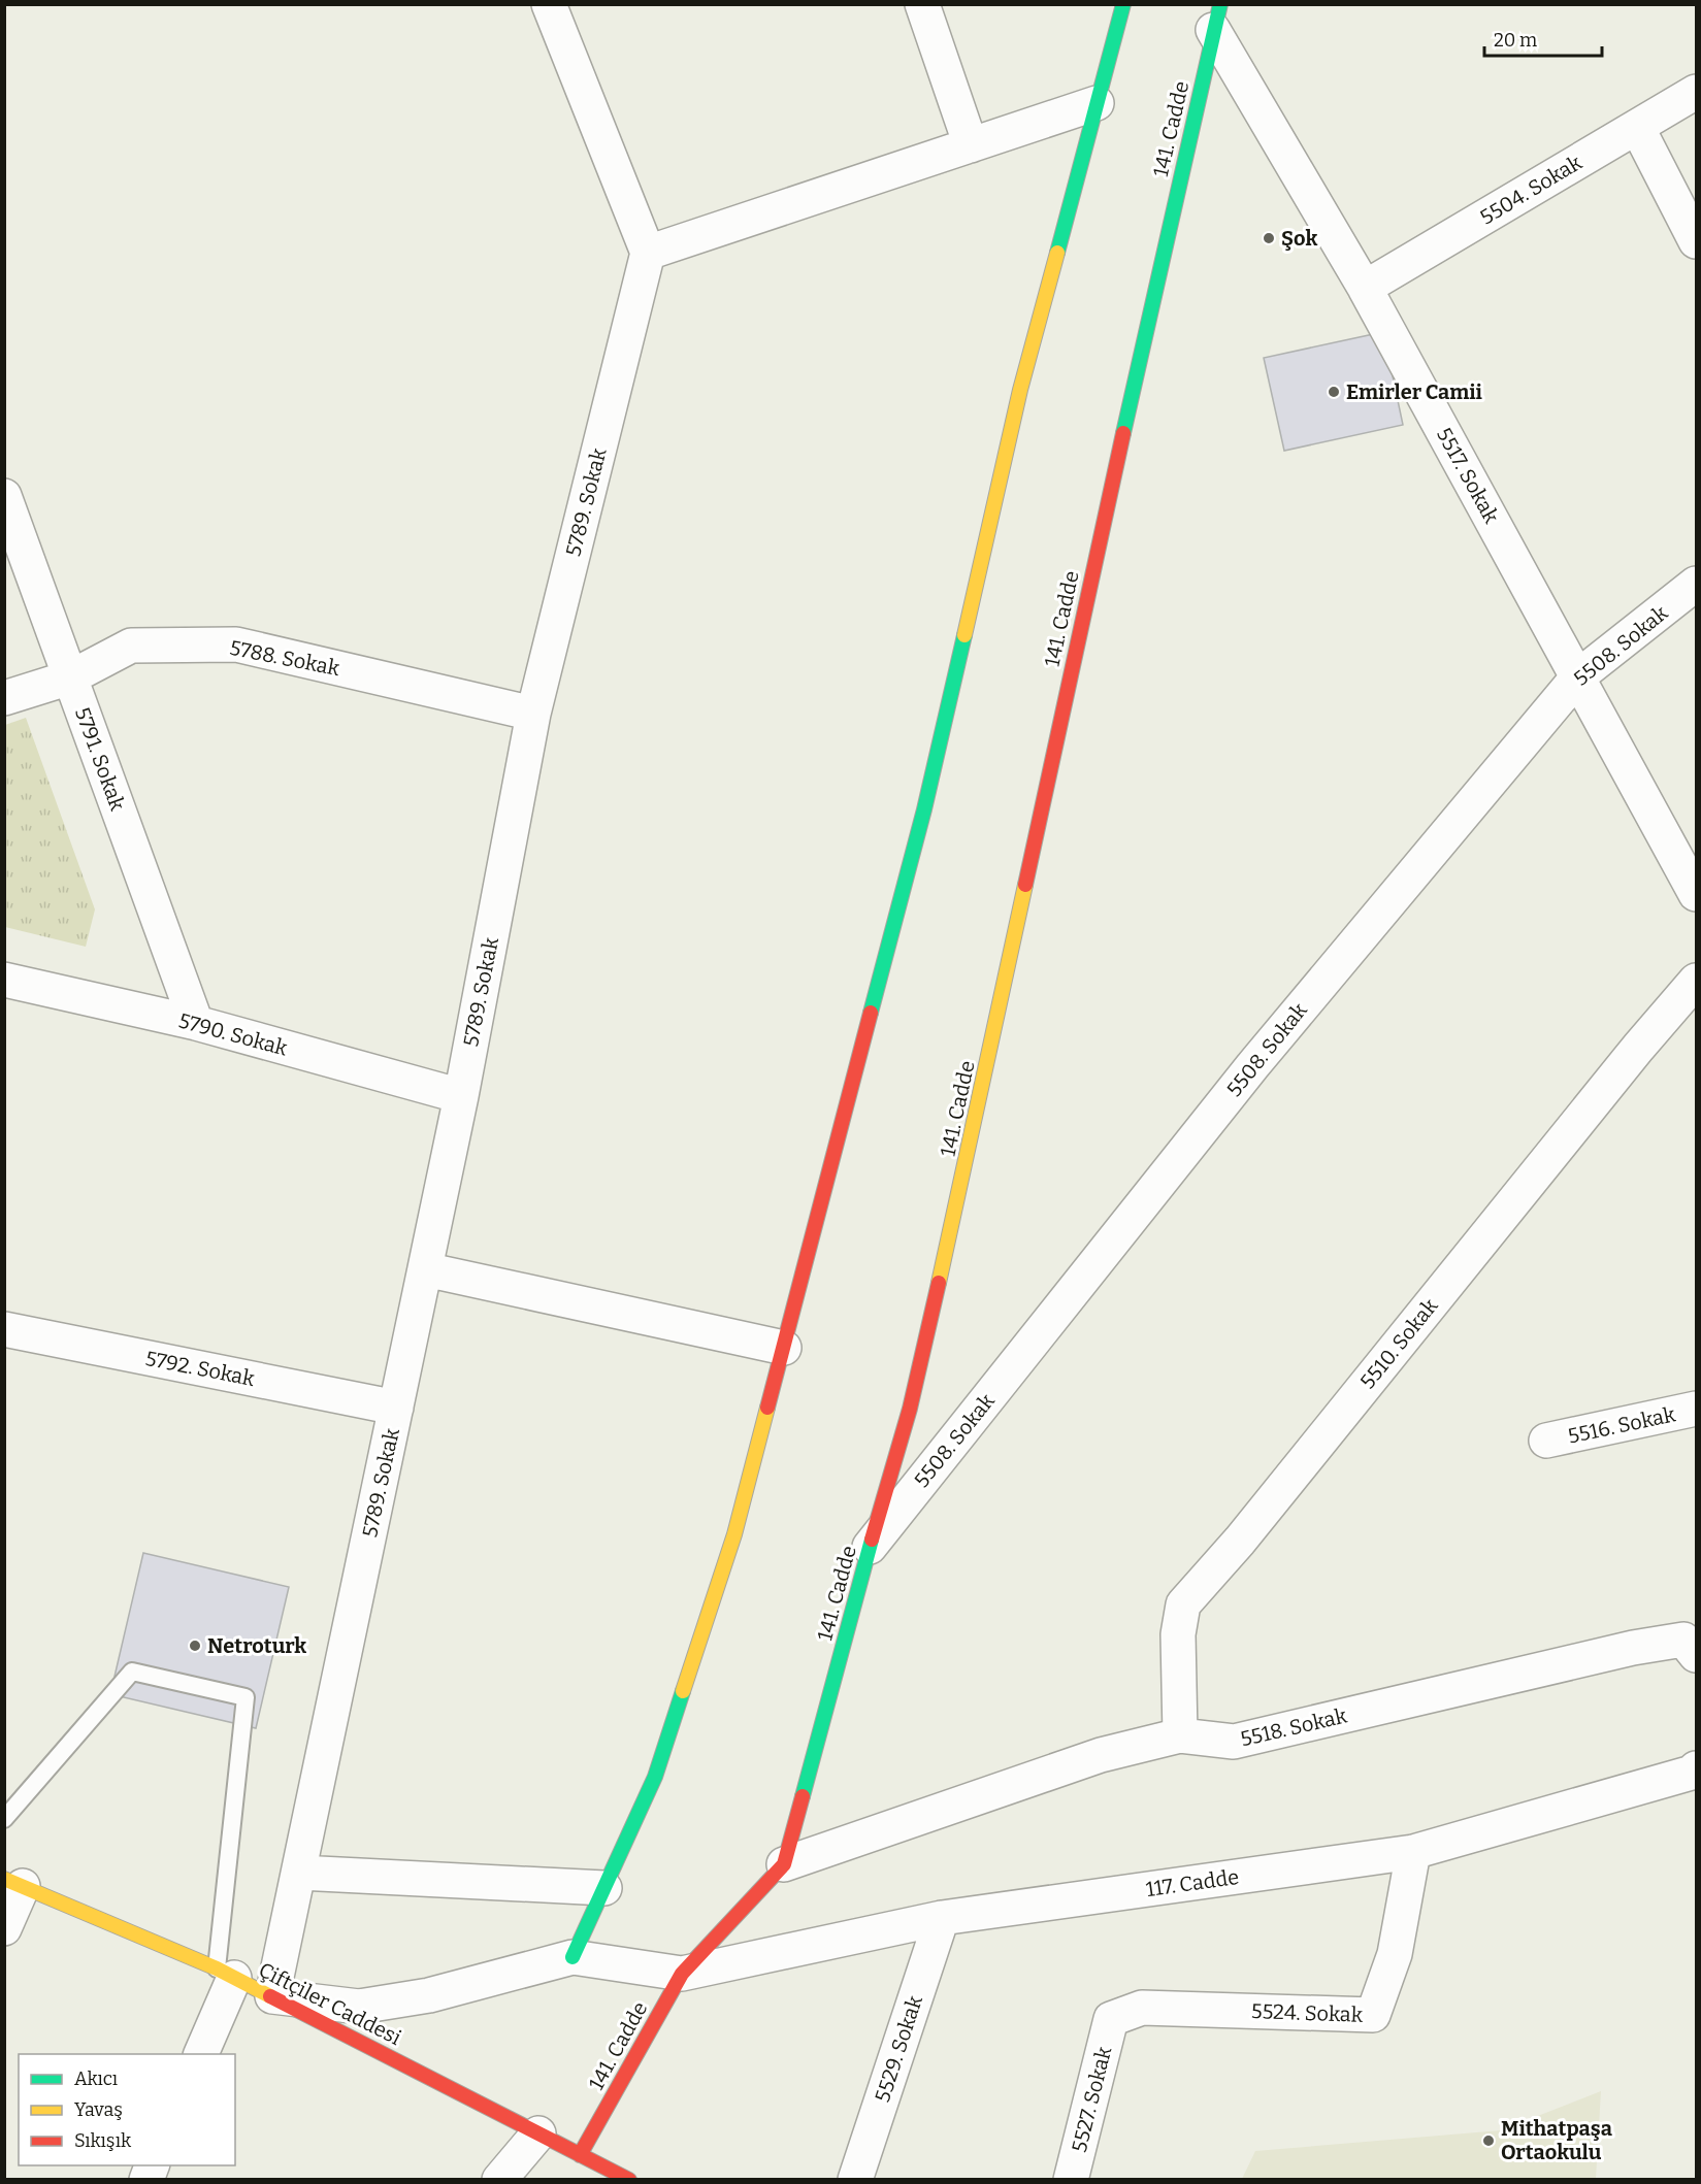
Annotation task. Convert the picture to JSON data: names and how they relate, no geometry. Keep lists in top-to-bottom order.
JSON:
{
  "streets": {
    "street": [
      "141. Cadde",
      "5504. Sokak",
      "5517. Sokak",
      "5789. Sokak",
      "5508. Sokak",
      "5788. Sokak",
      "5791. Sokak",
      "5790. Sokak",
      "5510. Sokak",
      "5792. Sokak",
      "5516. Sokak",
      "5518. Sokak",
      "117. Cadde",
      "Çiftçiler Caddesi",
      "5524. Sokak",
      "5529. Sokak",
      "5527. Sokak"
    ]
  },
  "crossings": [
    ["141. Cadde", "5517. Sokak"],
    ["141. Cadde", "5508. Sokak"],
    ["141. Cadde", "5518. Sokak"],
    ["141. Cadde", "117. Cadde"],
    ["141. Cadde", "Çiftçiler Caddesi"],
    ["5504. Sokak", "5517. Sokak"],
    ["5517. Sokak", "5508. Sokak"],
    ["5789. Sokak", "5788. Sokak"],
    ["5789. Sokak", "5790. Sokak"],
    ["5789. Sokak", "5792. Sokak"],
    ["5789. Sokak", "Çiftçiler Caddesi"],
    ["5788. Sokak", "5791. Sokak"],
    ["5791. Sokak", "5790. Sokak"],
    ["5510. Sokak", "5518. Sokak"],
    ["117. Cadde", "5524. Sokak"],
    ["117. Cadde", "5529. Sokak"],
    ["5524. Sokak", "5527. Sokak"]
  ],
  "places": [
    "Şok",
    "Emirler Camii",
    "Netroturk",
    "Mithatpaşa Ortaokulu"
  ],
  "legend": ["Akıcı", "Yavaş", "Sıkışık"],
  "scale_bar": "20 m"
}
